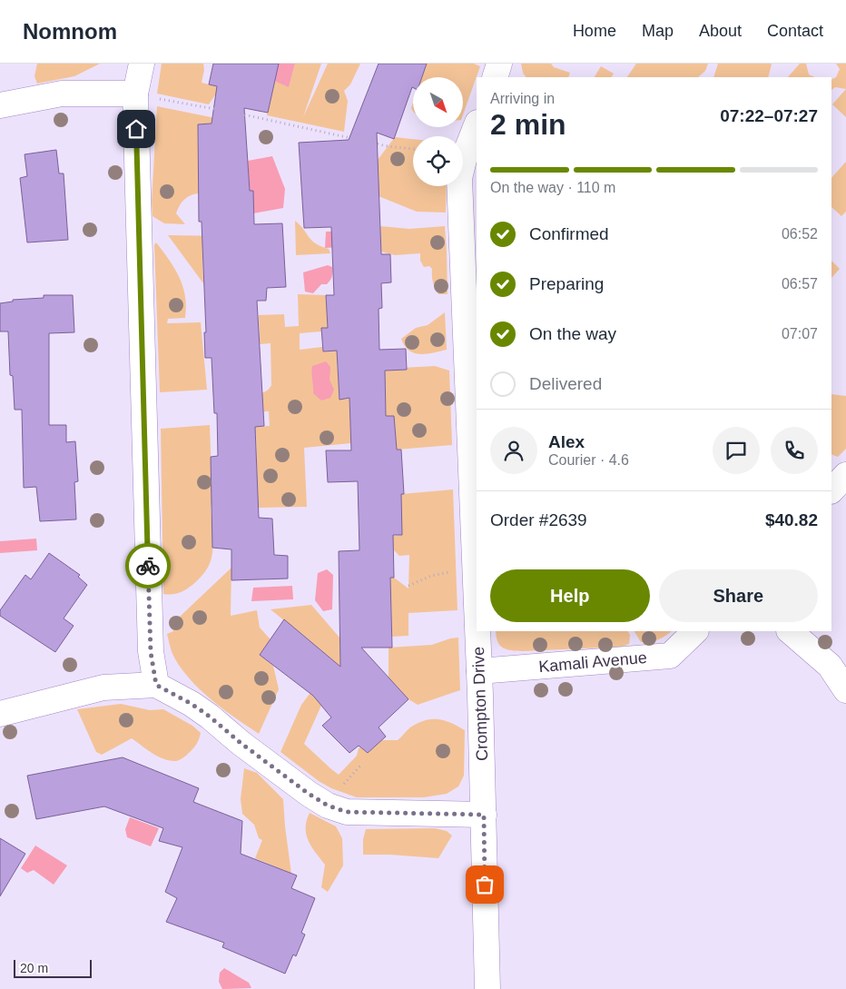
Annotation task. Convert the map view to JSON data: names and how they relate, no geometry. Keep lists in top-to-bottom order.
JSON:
{
  "streets": {
    "street": ["Kamali Avenue", "Crompton Drive"]
  },
  "crossings": [
    ["Kamali Avenue", "Crompton Drive"]
  ],
  "scale_bar": "20 m",
  "north": "bottom right",
  "page": {
    "header": "Nomnom",
    "nav": [
      "Home",
      "Map",
      "About",
      "Contact"
    ],
    "heading": ["2 min", "Arriving in", "07:22–07:27"],
    "panel": [
      "Alex",
      "Courier · 4.6",
      "Order #2639",
      "$40.82"
    ],
    "bar": "On the way · 110 m",
    "list": [
      ["Confirmed", "06:52"],
      ["Preparing", "06:57"],
      ["On the way", "07:07"],
      "Delivered"
    ],
    "buttons": ["Help", "Share"],
    "scale": "20 m"
  }
}
